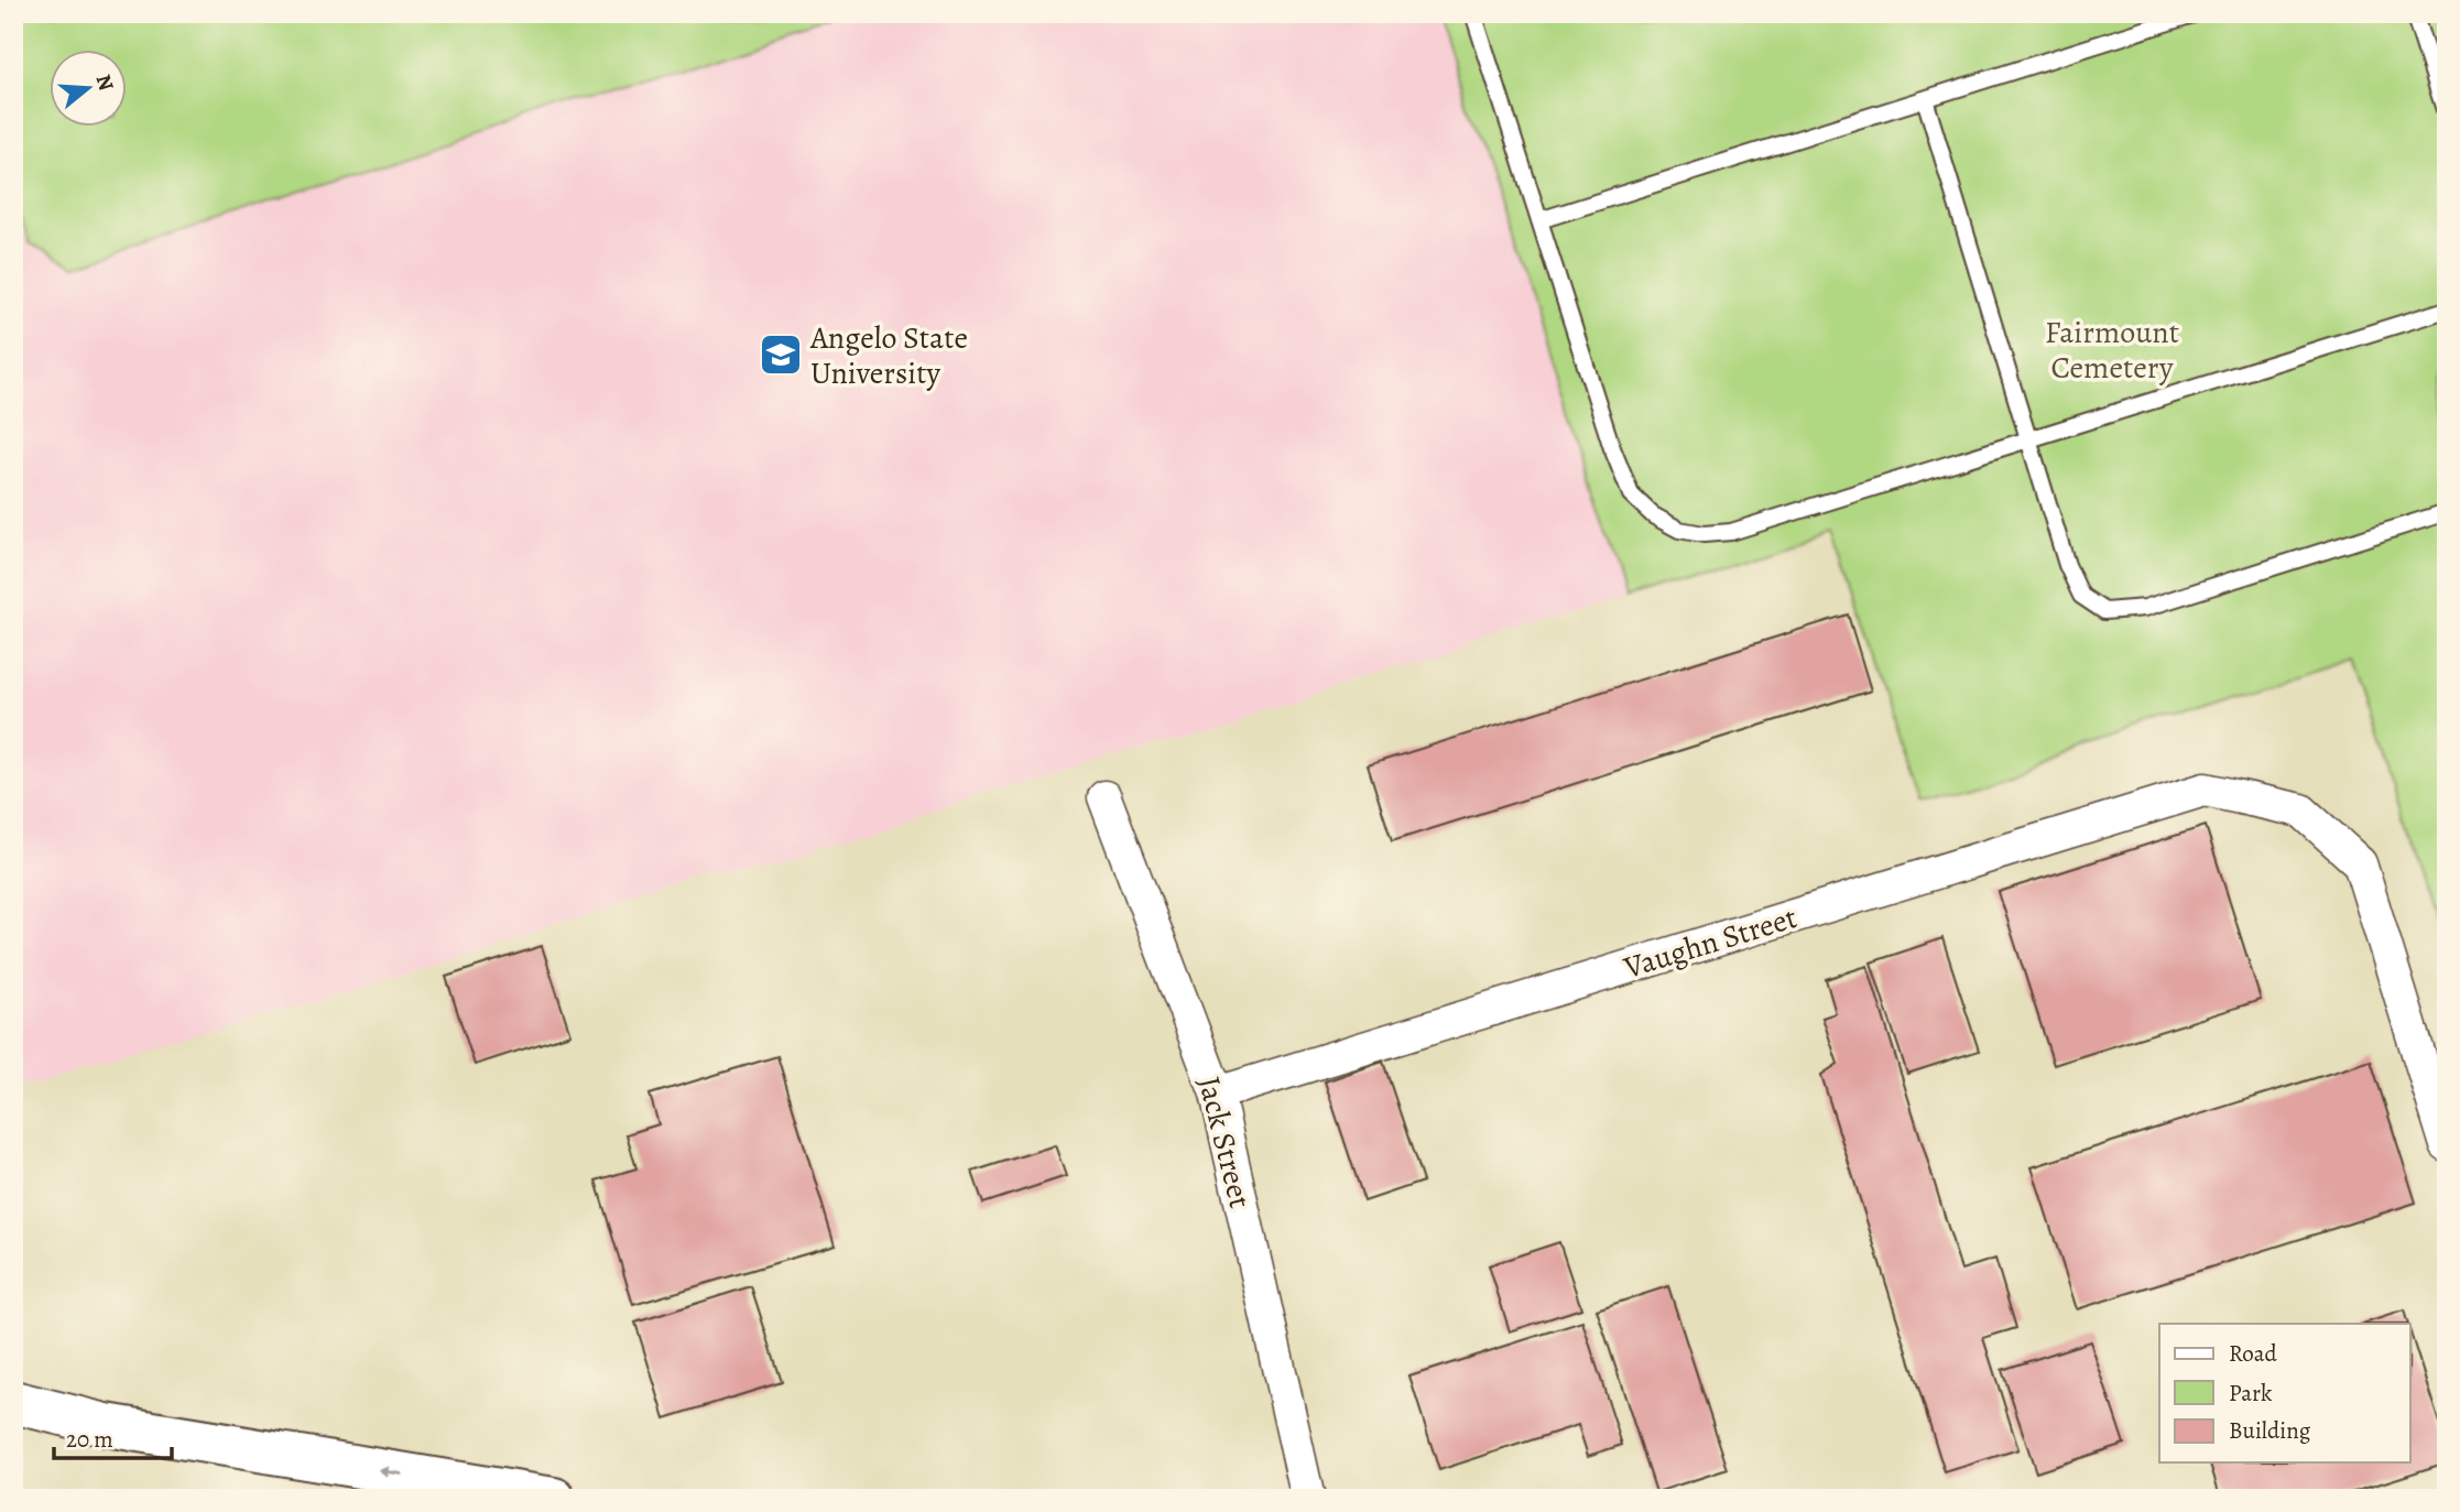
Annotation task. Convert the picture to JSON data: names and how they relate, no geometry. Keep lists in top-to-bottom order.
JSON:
{
  "streets": {
    "street": ["Vaughn Street", "Jack Street"]
  },
  "crossings": [
    ["Vaughn Street", "Jack Street"]
  ],
  "parks": ["Fairmount Cemetery"],
  "places": {
    "school or university": ["Angelo State University"]
  },
  "legend": ["Road", "Park", "Building"],
  "scale_bar": "20 m",
  "north": "right"
}
